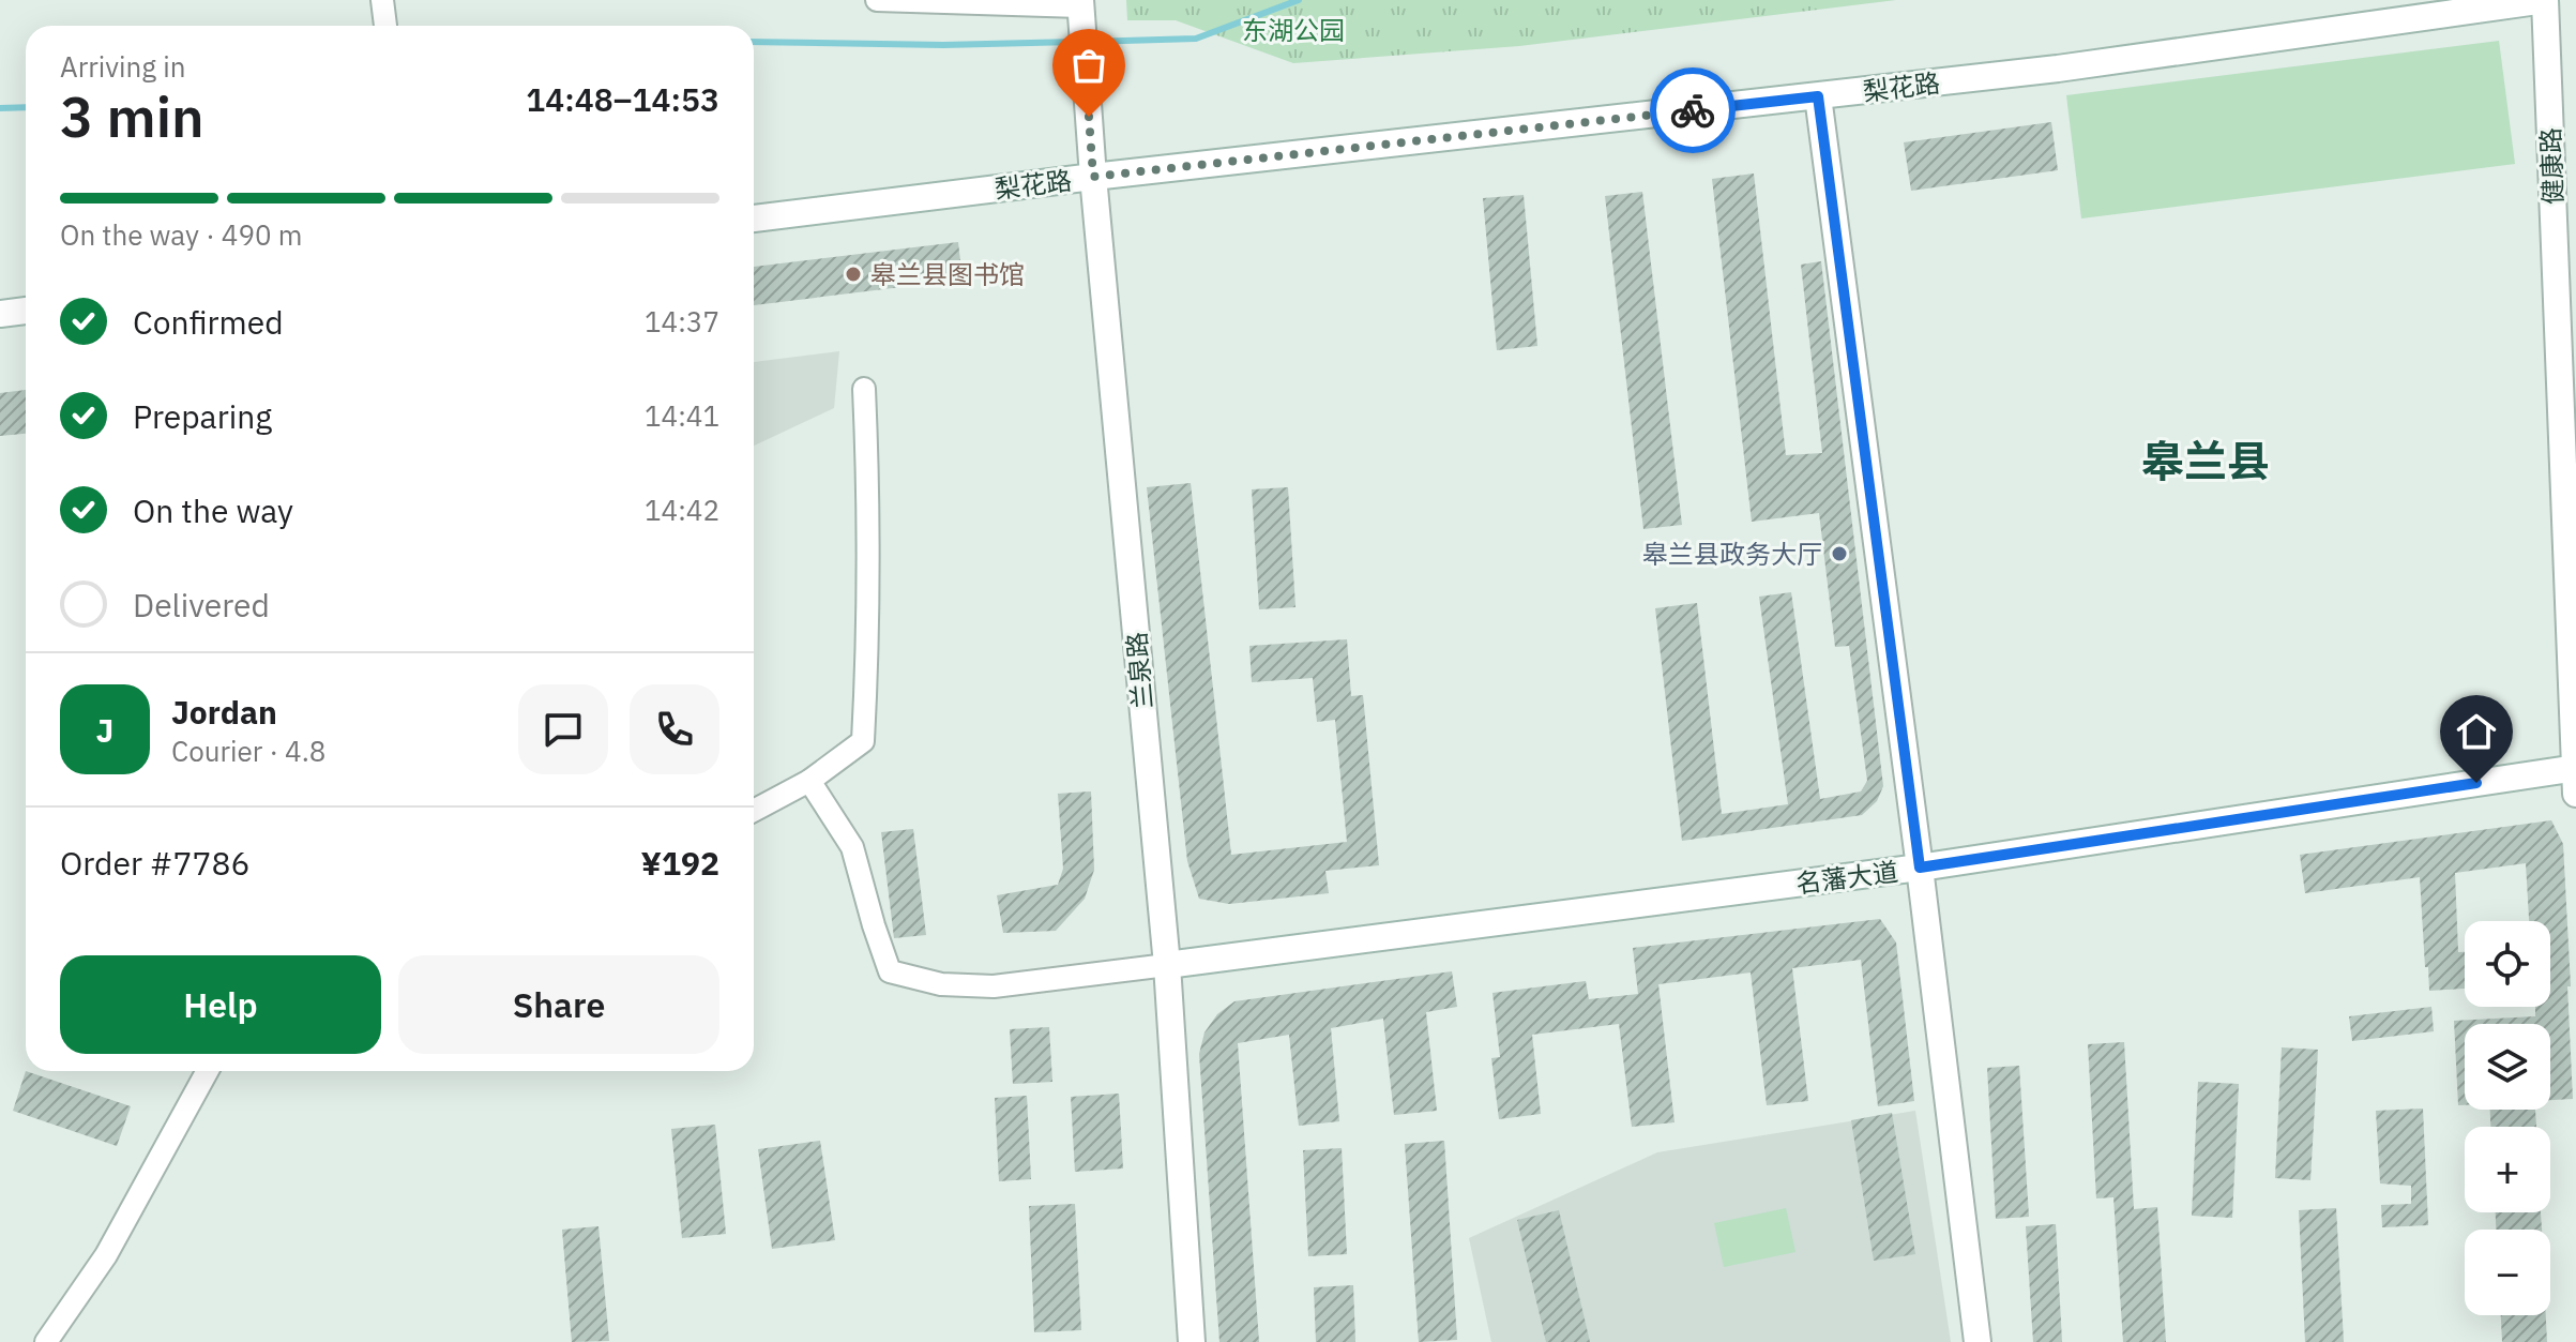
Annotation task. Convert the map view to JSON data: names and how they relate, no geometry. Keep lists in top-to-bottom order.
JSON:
{
  "streets": {
    "street": [
      "梨花路",
      "健康路",
      "兰泉路",
      "名藩大道"
    ]
  },
  "crossings": [
    ["梨花路", "健康路"],
    ["梨花路", "兰泉路"],
    ["健康路", "名藩大道"],
    ["兰泉路", "名藩大道"]
  ],
  "districts": ["皋兰县"],
  "parks": ["东湖公园"],
  "places": ["皋兰县图书馆", "皋兰县政务大厅"],
  "page": {
    "heading": ["3 min", "Arriving in", "14:48–14:53"],
    "panel": [
      "Jordan",
      "Courier · 4.8",
      "Order #7786",
      "¥192"
    ],
    "bar": "On the way · 490 m",
    "list": [
      ["Confirmed", "14:37"],
      ["Preparing", "14:41"],
      ["On the way", "14:42"],
      "Delivered"
    ],
    "round": "J",
    "map_buttons": ["+", "−"],
    "buttons": ["Help", "Share"]
  }
}
